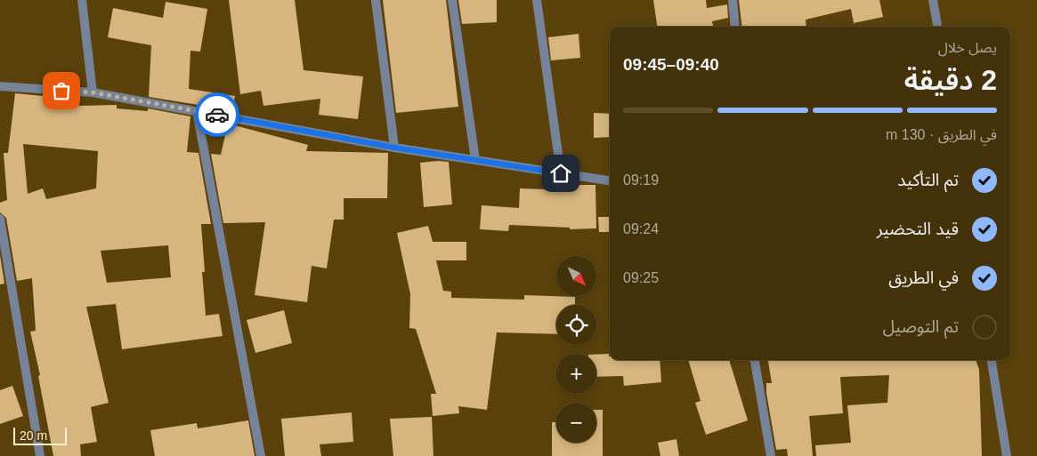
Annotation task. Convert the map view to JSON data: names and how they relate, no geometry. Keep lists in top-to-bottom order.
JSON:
{
  "scale_bar": "20 m",
  "north": "bottom right",
  "page": {
    "heading": ["2 دقيقة", "يصل خلال", "09:40–09:45"],
    "bar": "في الطريق · 130 m",
    "list": [
      ["تم التأكيد", "09:19"],
      ["قيد التحضير", "09:24"],
      ["في الطريق", "09:25"],
      "تم التوصيل"
    ],
    "map_buttons": ["+", "−"],
    "scale": "20 m"
  }
}
